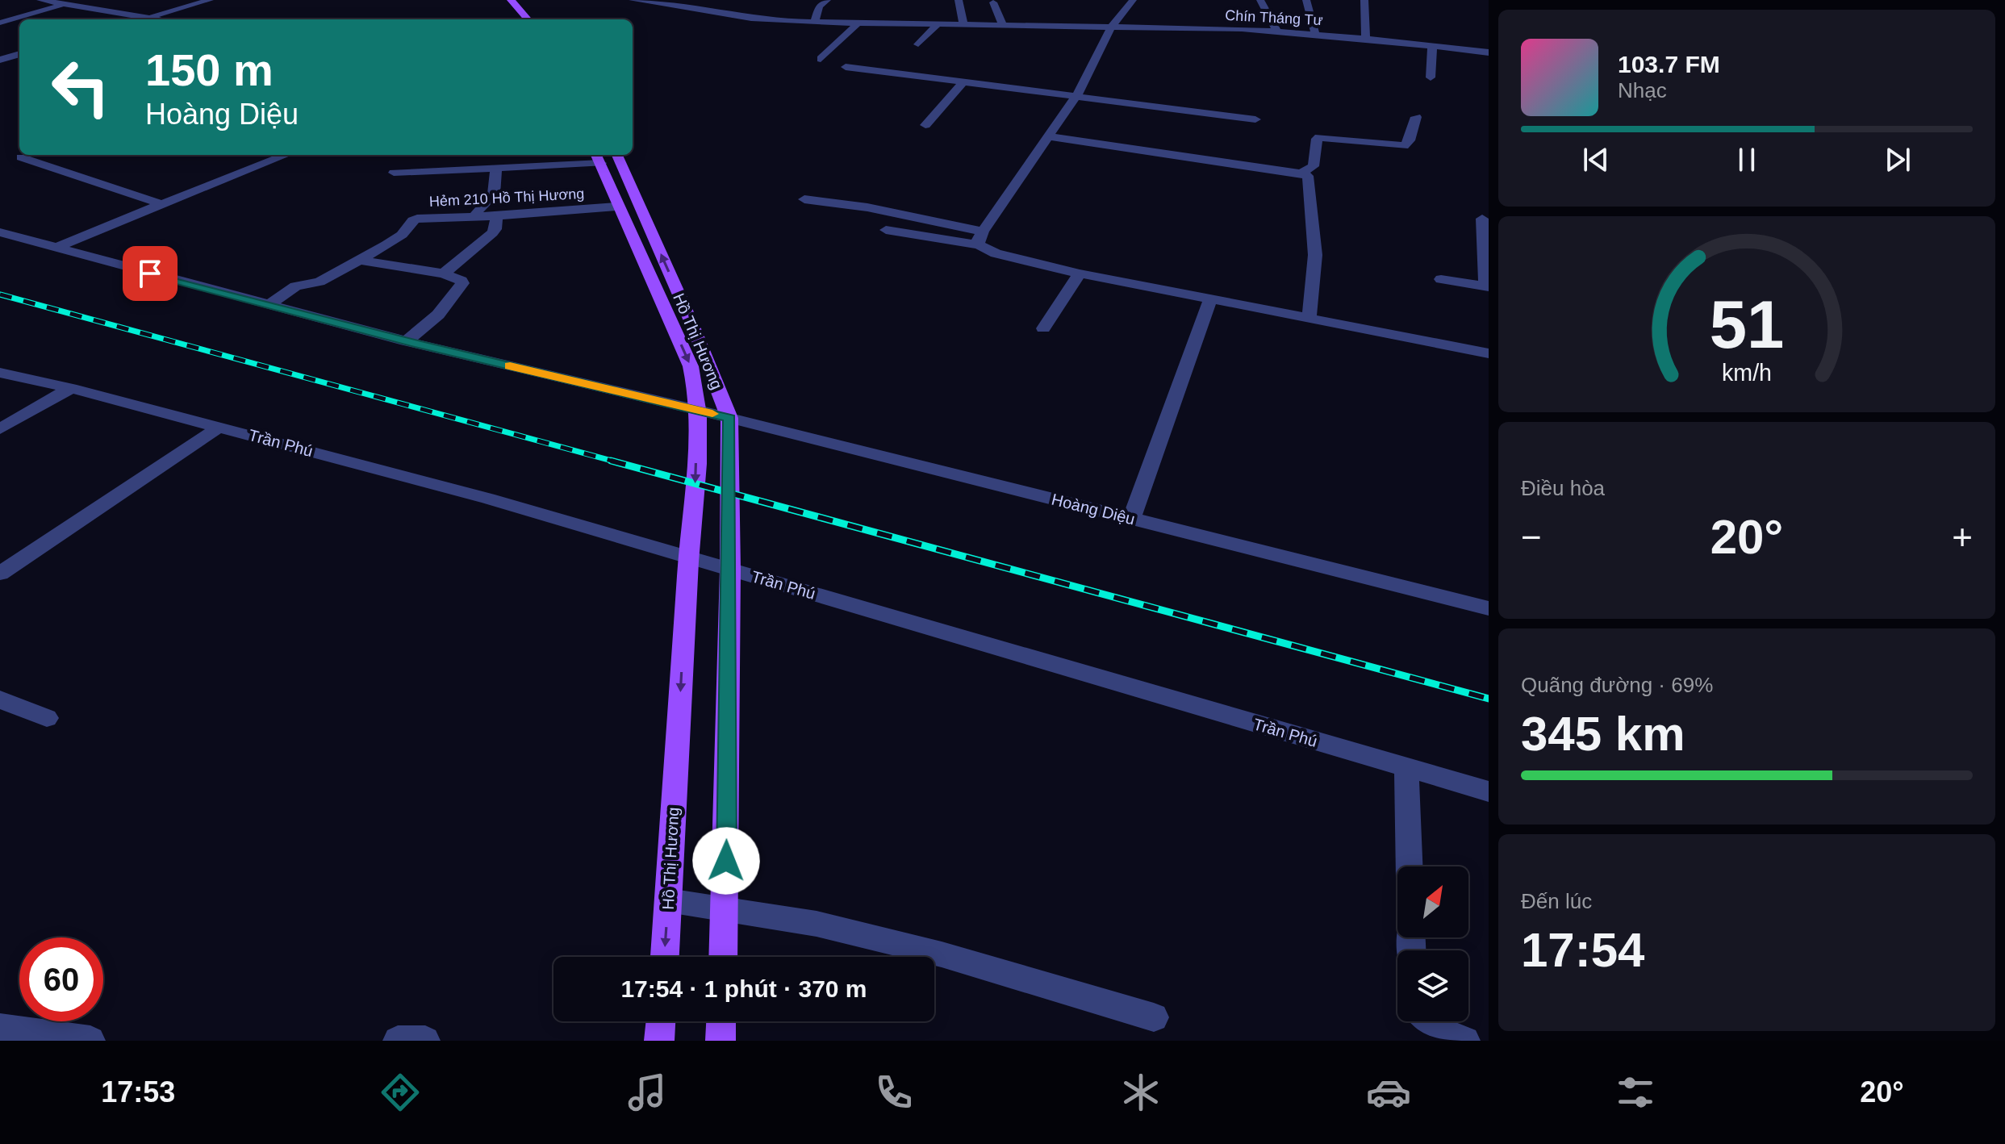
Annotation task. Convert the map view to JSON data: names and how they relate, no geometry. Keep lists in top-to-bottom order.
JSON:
{
  "streets": {
    "main road": ["Hồ Thị Hương"],
    "street": [
      "Chín Tháng Tư",
      "Hẻm 210 Hồ Thị Hương",
      "Trần Phú",
      "Hoàng Diệu"
    ]
  },
  "crossings": [
    ["Hẻm 210 Hồ Thị Hương", "Hồ Thị Hương"],
    ["Hẻm 210 Hồ Thị Hương", "Hoàng Diệu"],
    ["Hồ Thị Hương", "Trần Phú"],
    ["Hồ Thị Hương", "Hoàng Diệu"]
  ],
  "north": "top right",
  "page": {
    "turn": ["150 m", "Hoàng Diệu"],
    "song": ["103.7 FM", "Nhạc"],
    "tile": [
      "Điều hòa",
      ["Quãng đường · 69%", "345 km"],
      ["Đến lúc", "17:54"]
    ],
    "heat": ["−", "20°", "+"],
    "limit": "60",
    "trip": "17:54 · 1 phút · 370 m",
    "tabs": ["17:53", "20°"],
    "gauge": ["51", "km/h"]
  }
}
